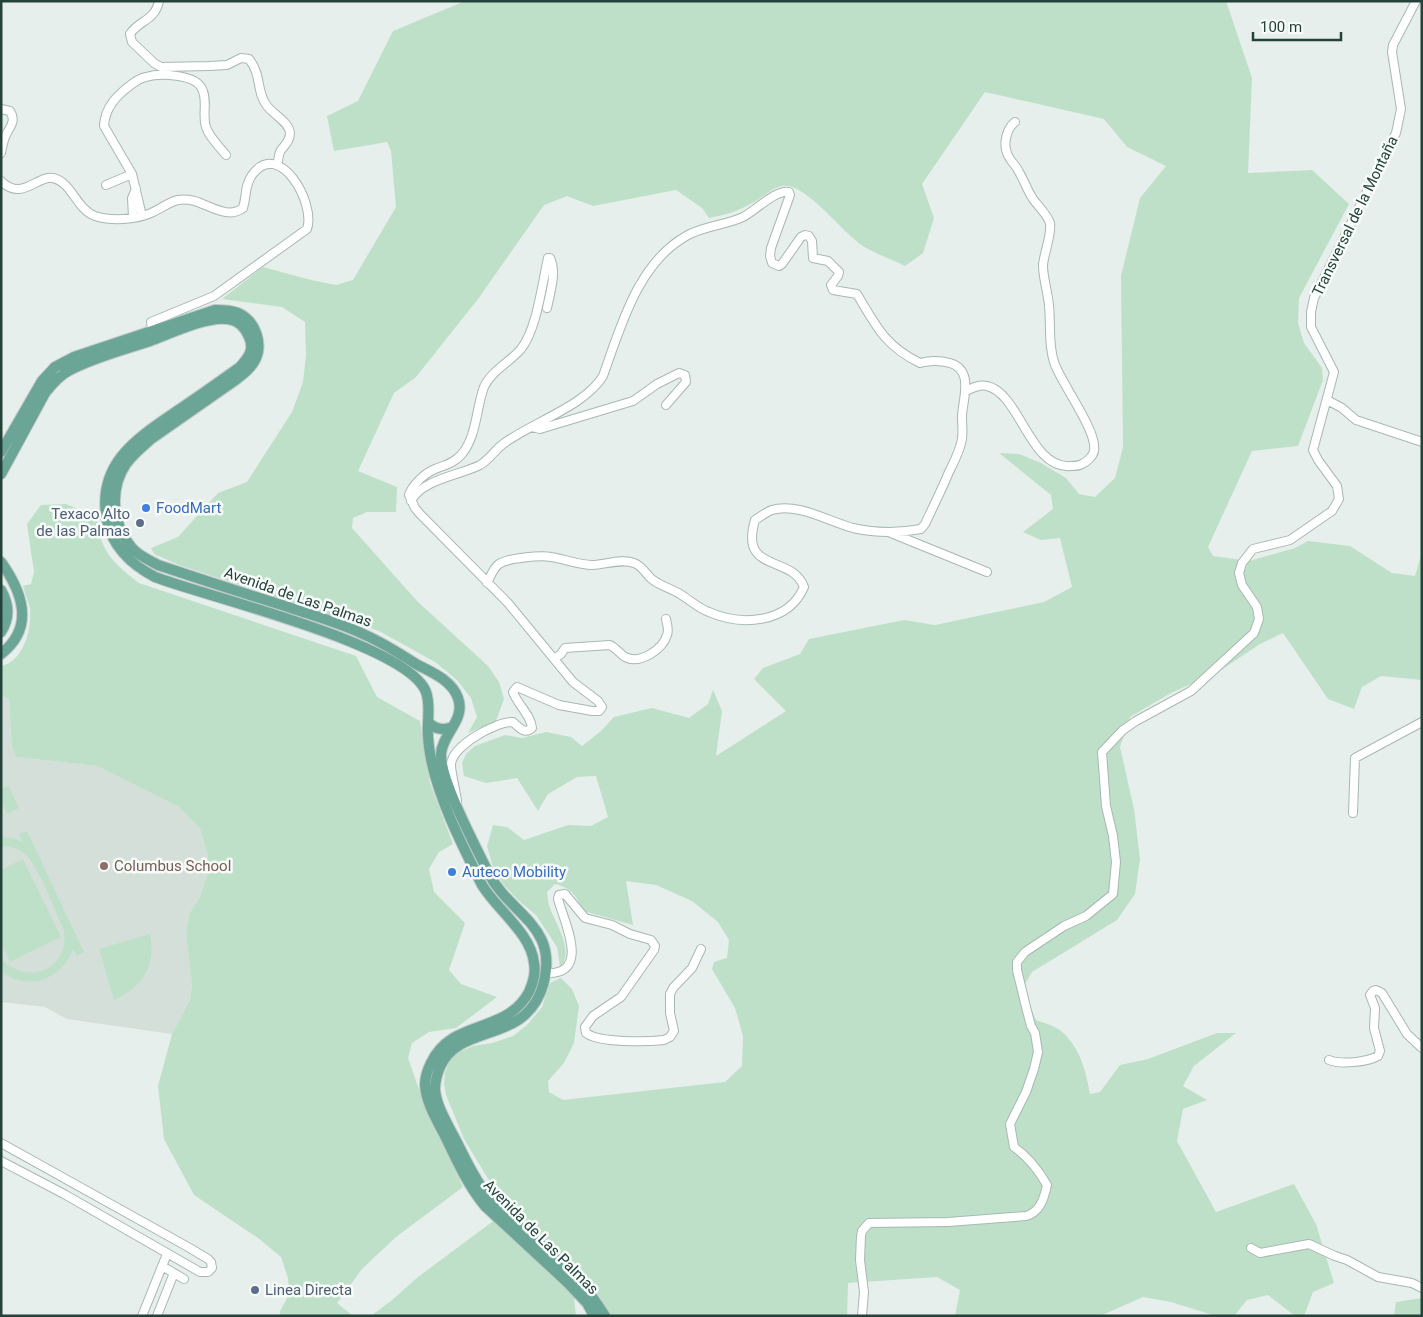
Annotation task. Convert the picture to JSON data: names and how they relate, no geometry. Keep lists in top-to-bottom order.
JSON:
{
  "streets": {
    "main road": ["Avenida de Las Palmas"],
    "street": ["Transversal de la Montaña"]
  },
  "places": [
    "FoodMart",
    "Texaco Alto de las Palmas",
    "Columbus School",
    "Auteco Mobility",
    "Linea Directa"
  ],
  "scale_bar": "100 m"
}
